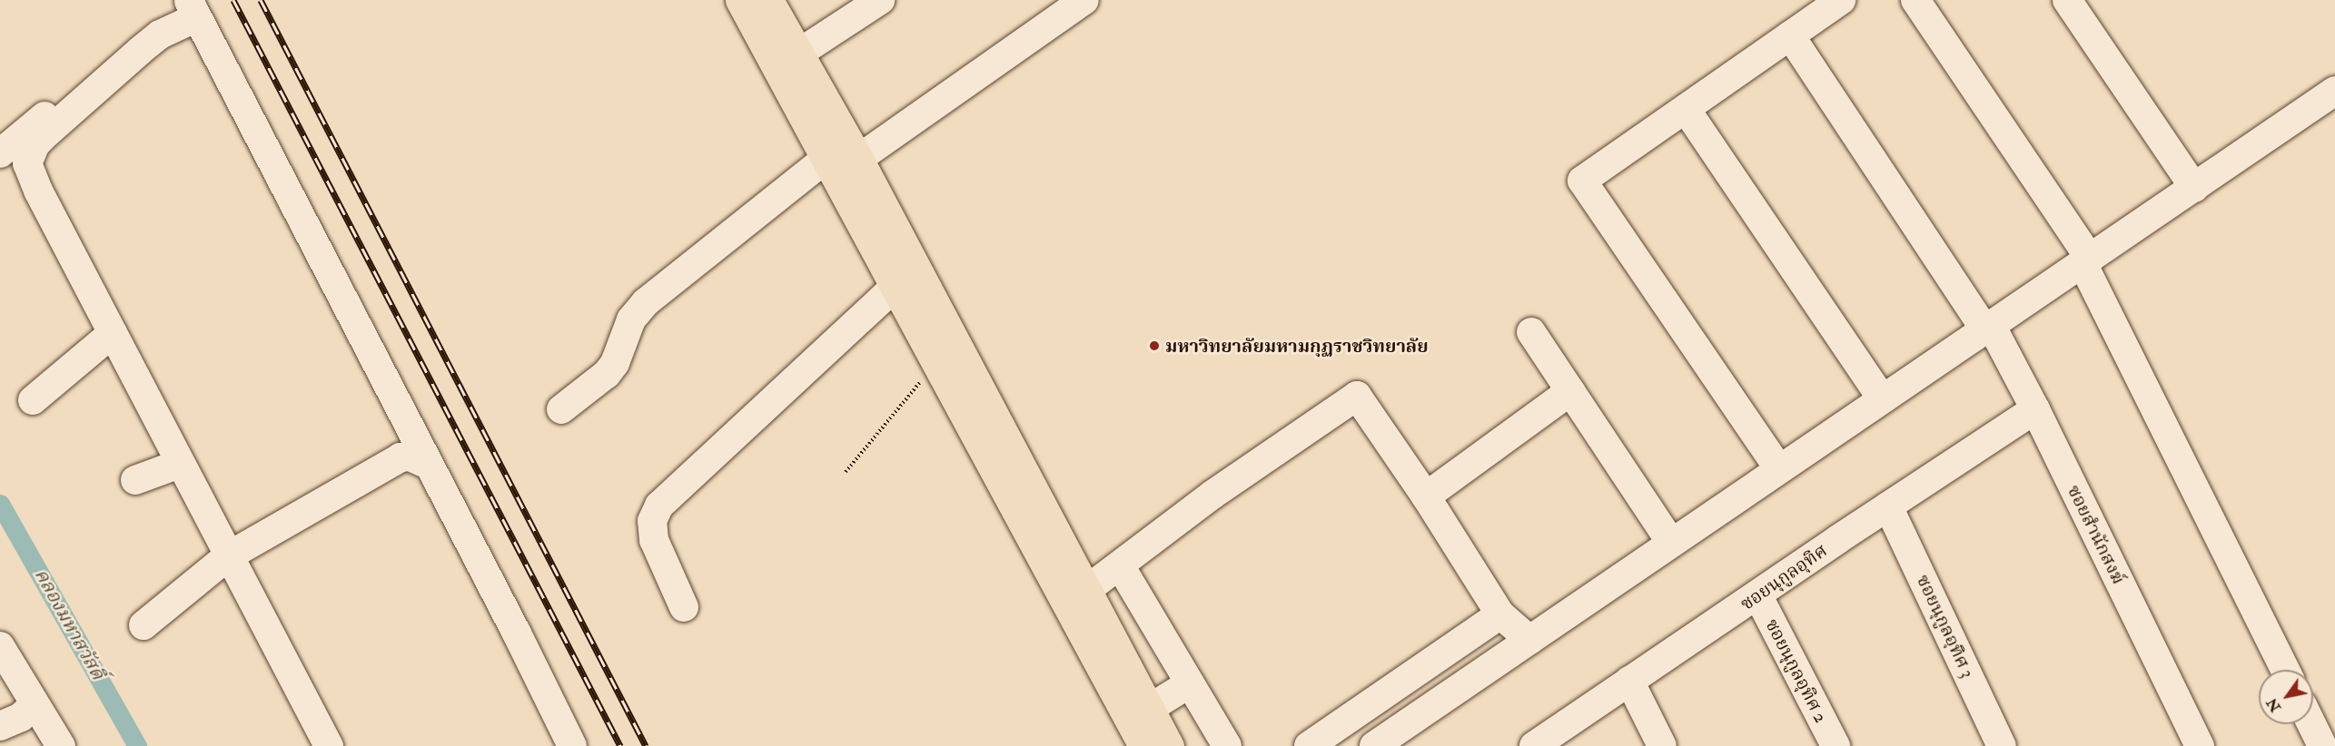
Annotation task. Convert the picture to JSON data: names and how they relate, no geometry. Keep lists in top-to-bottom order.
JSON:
{
  "streets": {
    "street": [
      "ซอยสำนักสงฆ์",
      "ซอยนุกูลอุทิศ",
      "ซอยนุกูลอุทิศ 3",
      "ซอยนุกูลอุทิศ 2"
    ]
  },
  "crossings": [
    ["ซอยสำนักสงฆ์", "ซอยนุกูลอุทิศ"],
    ["ซอยนุกูลอุทิศ", "ซอยนุกูลอุทิศ 3"],
    ["ซอยนุกูลอุทิศ", "ซอยนุกูลอุทิศ 2"]
  ],
  "water": ["คลองมหาสวัสดิ์"],
  "places": ["มหาวิทยาลัยมหามกุฏราชวิทยาลัย"],
  "north": "bottom left"
}
